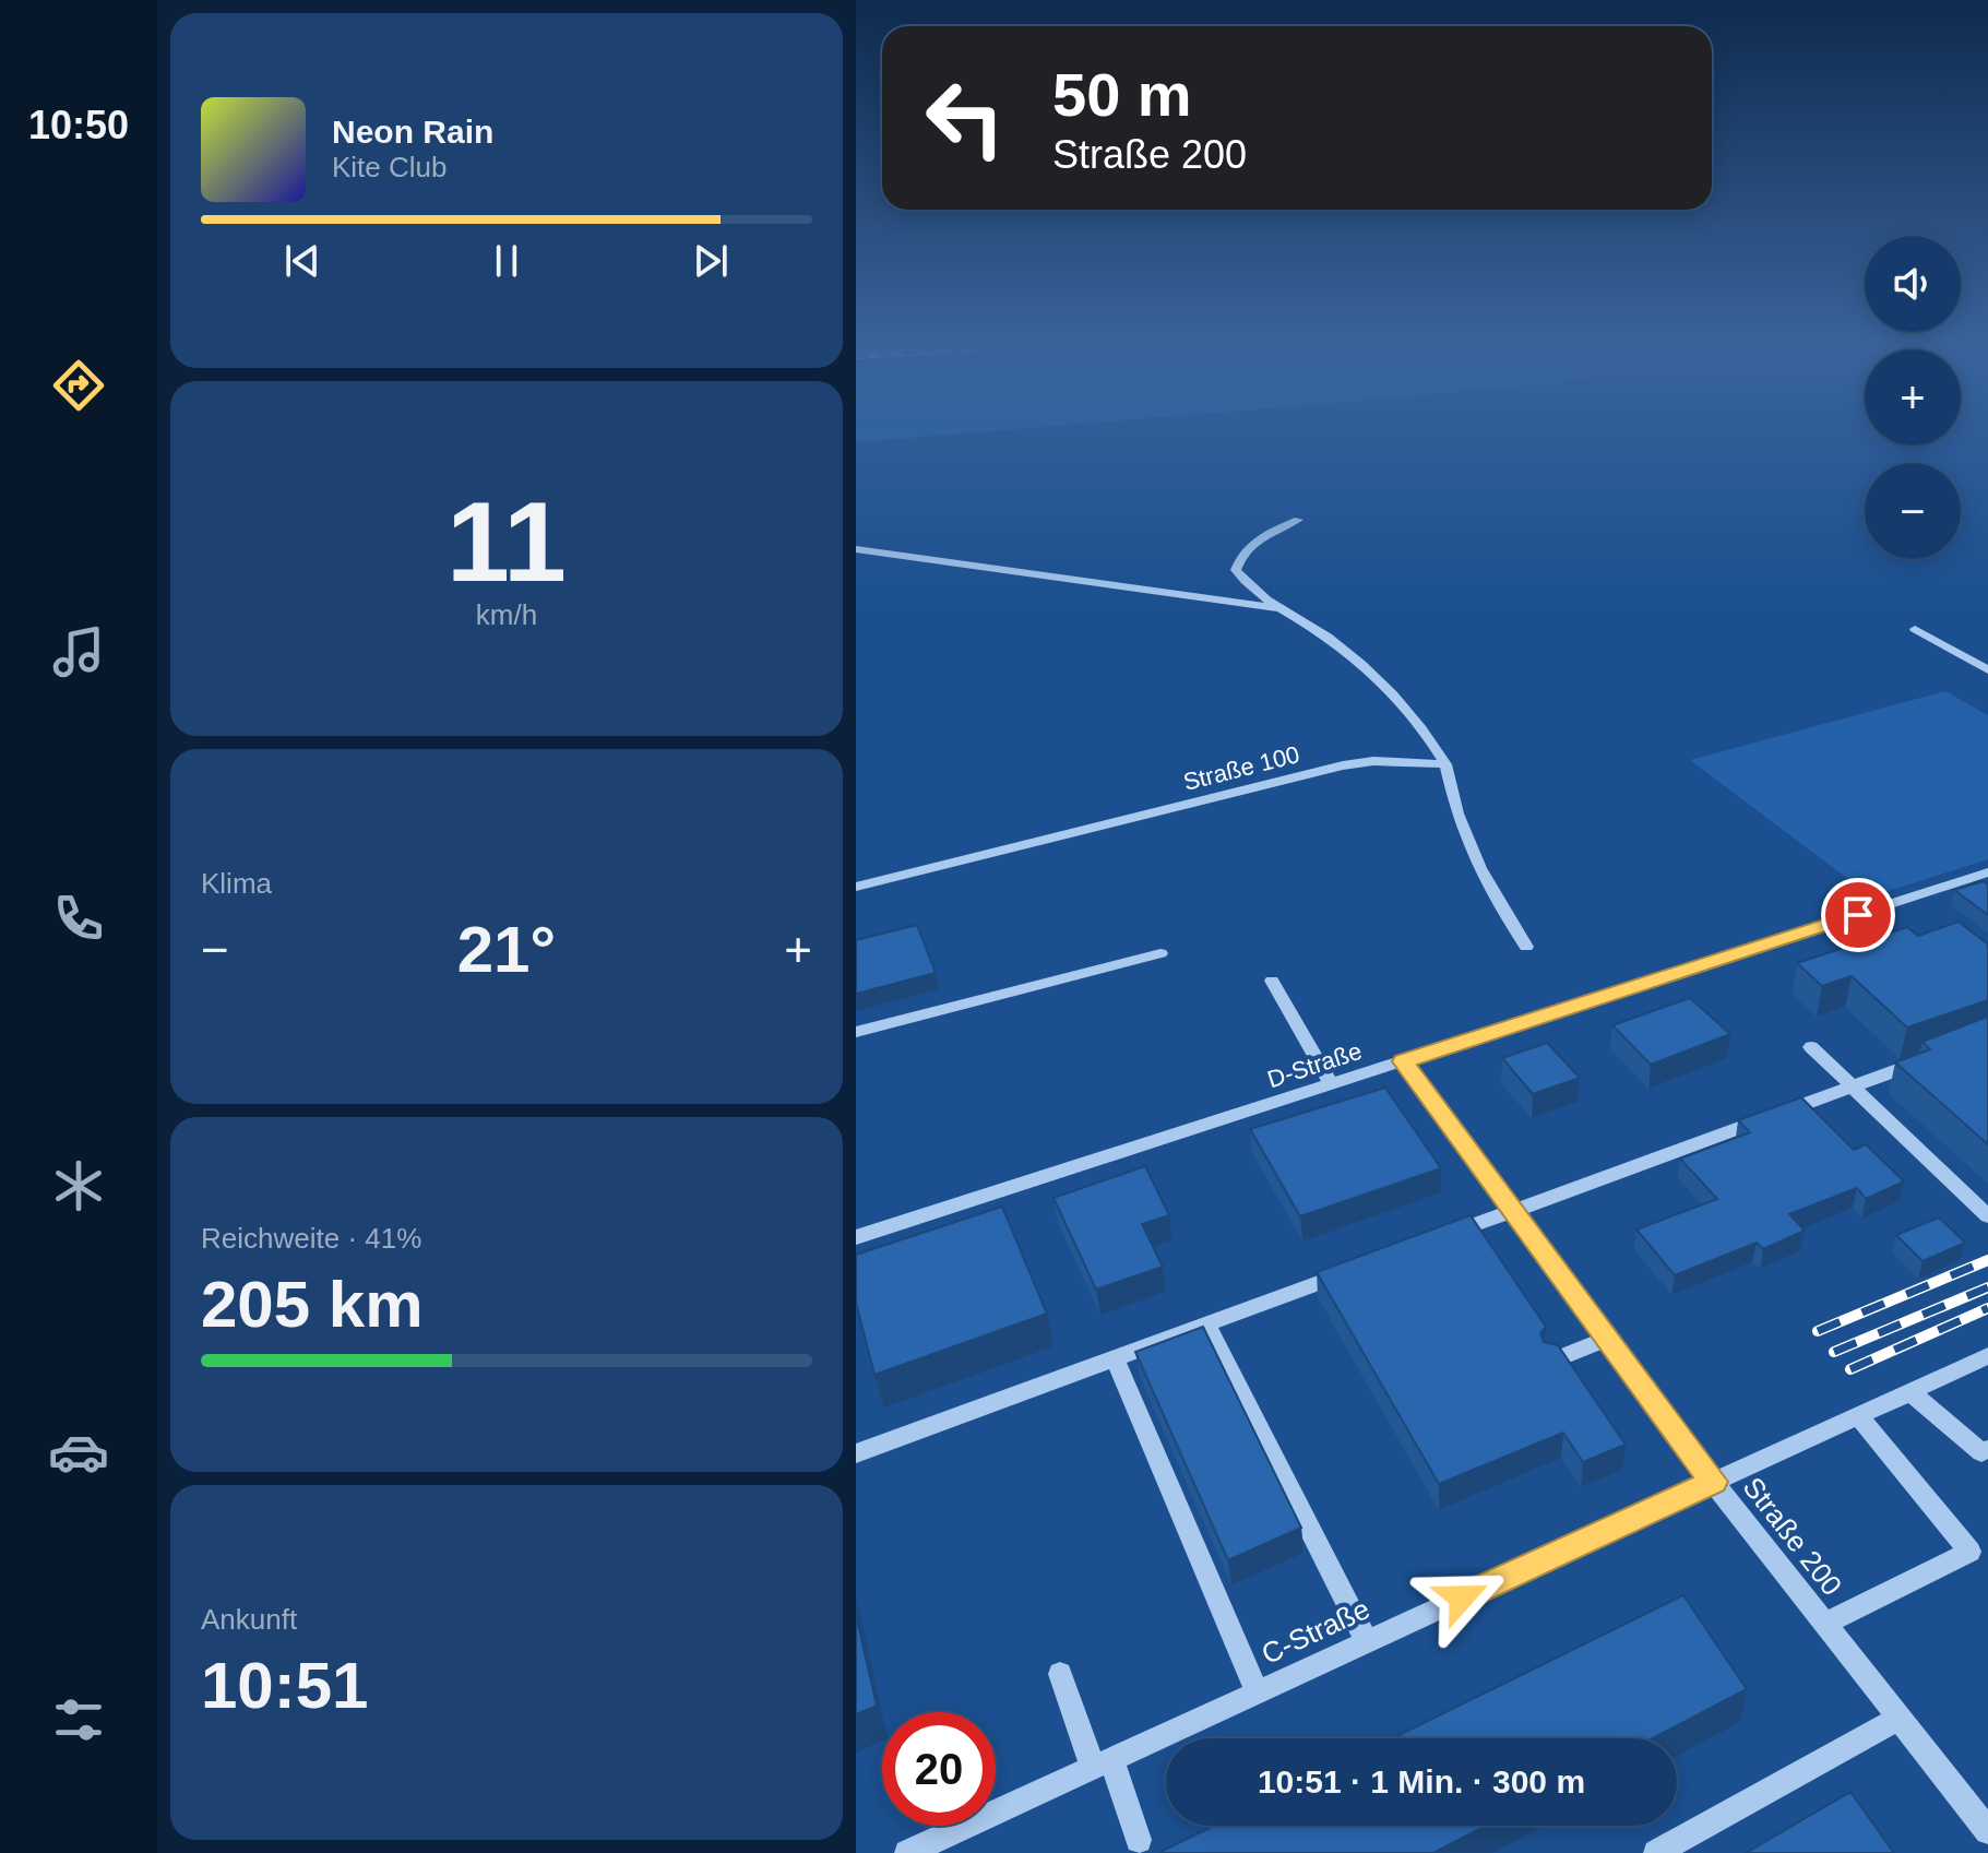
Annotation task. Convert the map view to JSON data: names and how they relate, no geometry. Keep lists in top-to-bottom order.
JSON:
{
  "streets": {
    "lane": [
      "Straße 100",
      "D-Straße",
      "Straße 200",
      "C-Straße"
    ]
  },
  "crossings": [
    ["D-Straße", "Straße 200"],
    ["Straße 200", "C-Straße"]
  ],
  "page": {
    "tabs": "10:50",
    "turn": ["50 m", "Straße 200"],
    "song": ["Neon Rain", "Kite Club"],
    "map_buttons": ["+", "−"],
    "tile": [
      ["11", "km/h"],
      "Klima",
      ["Reichweite · 41%", "205 km"],
      ["Ankunft", "10:51"]
    ],
    "heat": ["−", "21°", "+"],
    "limit": "20",
    "trip": "10:51 · 1 Min. · 300 m"
  }
}
